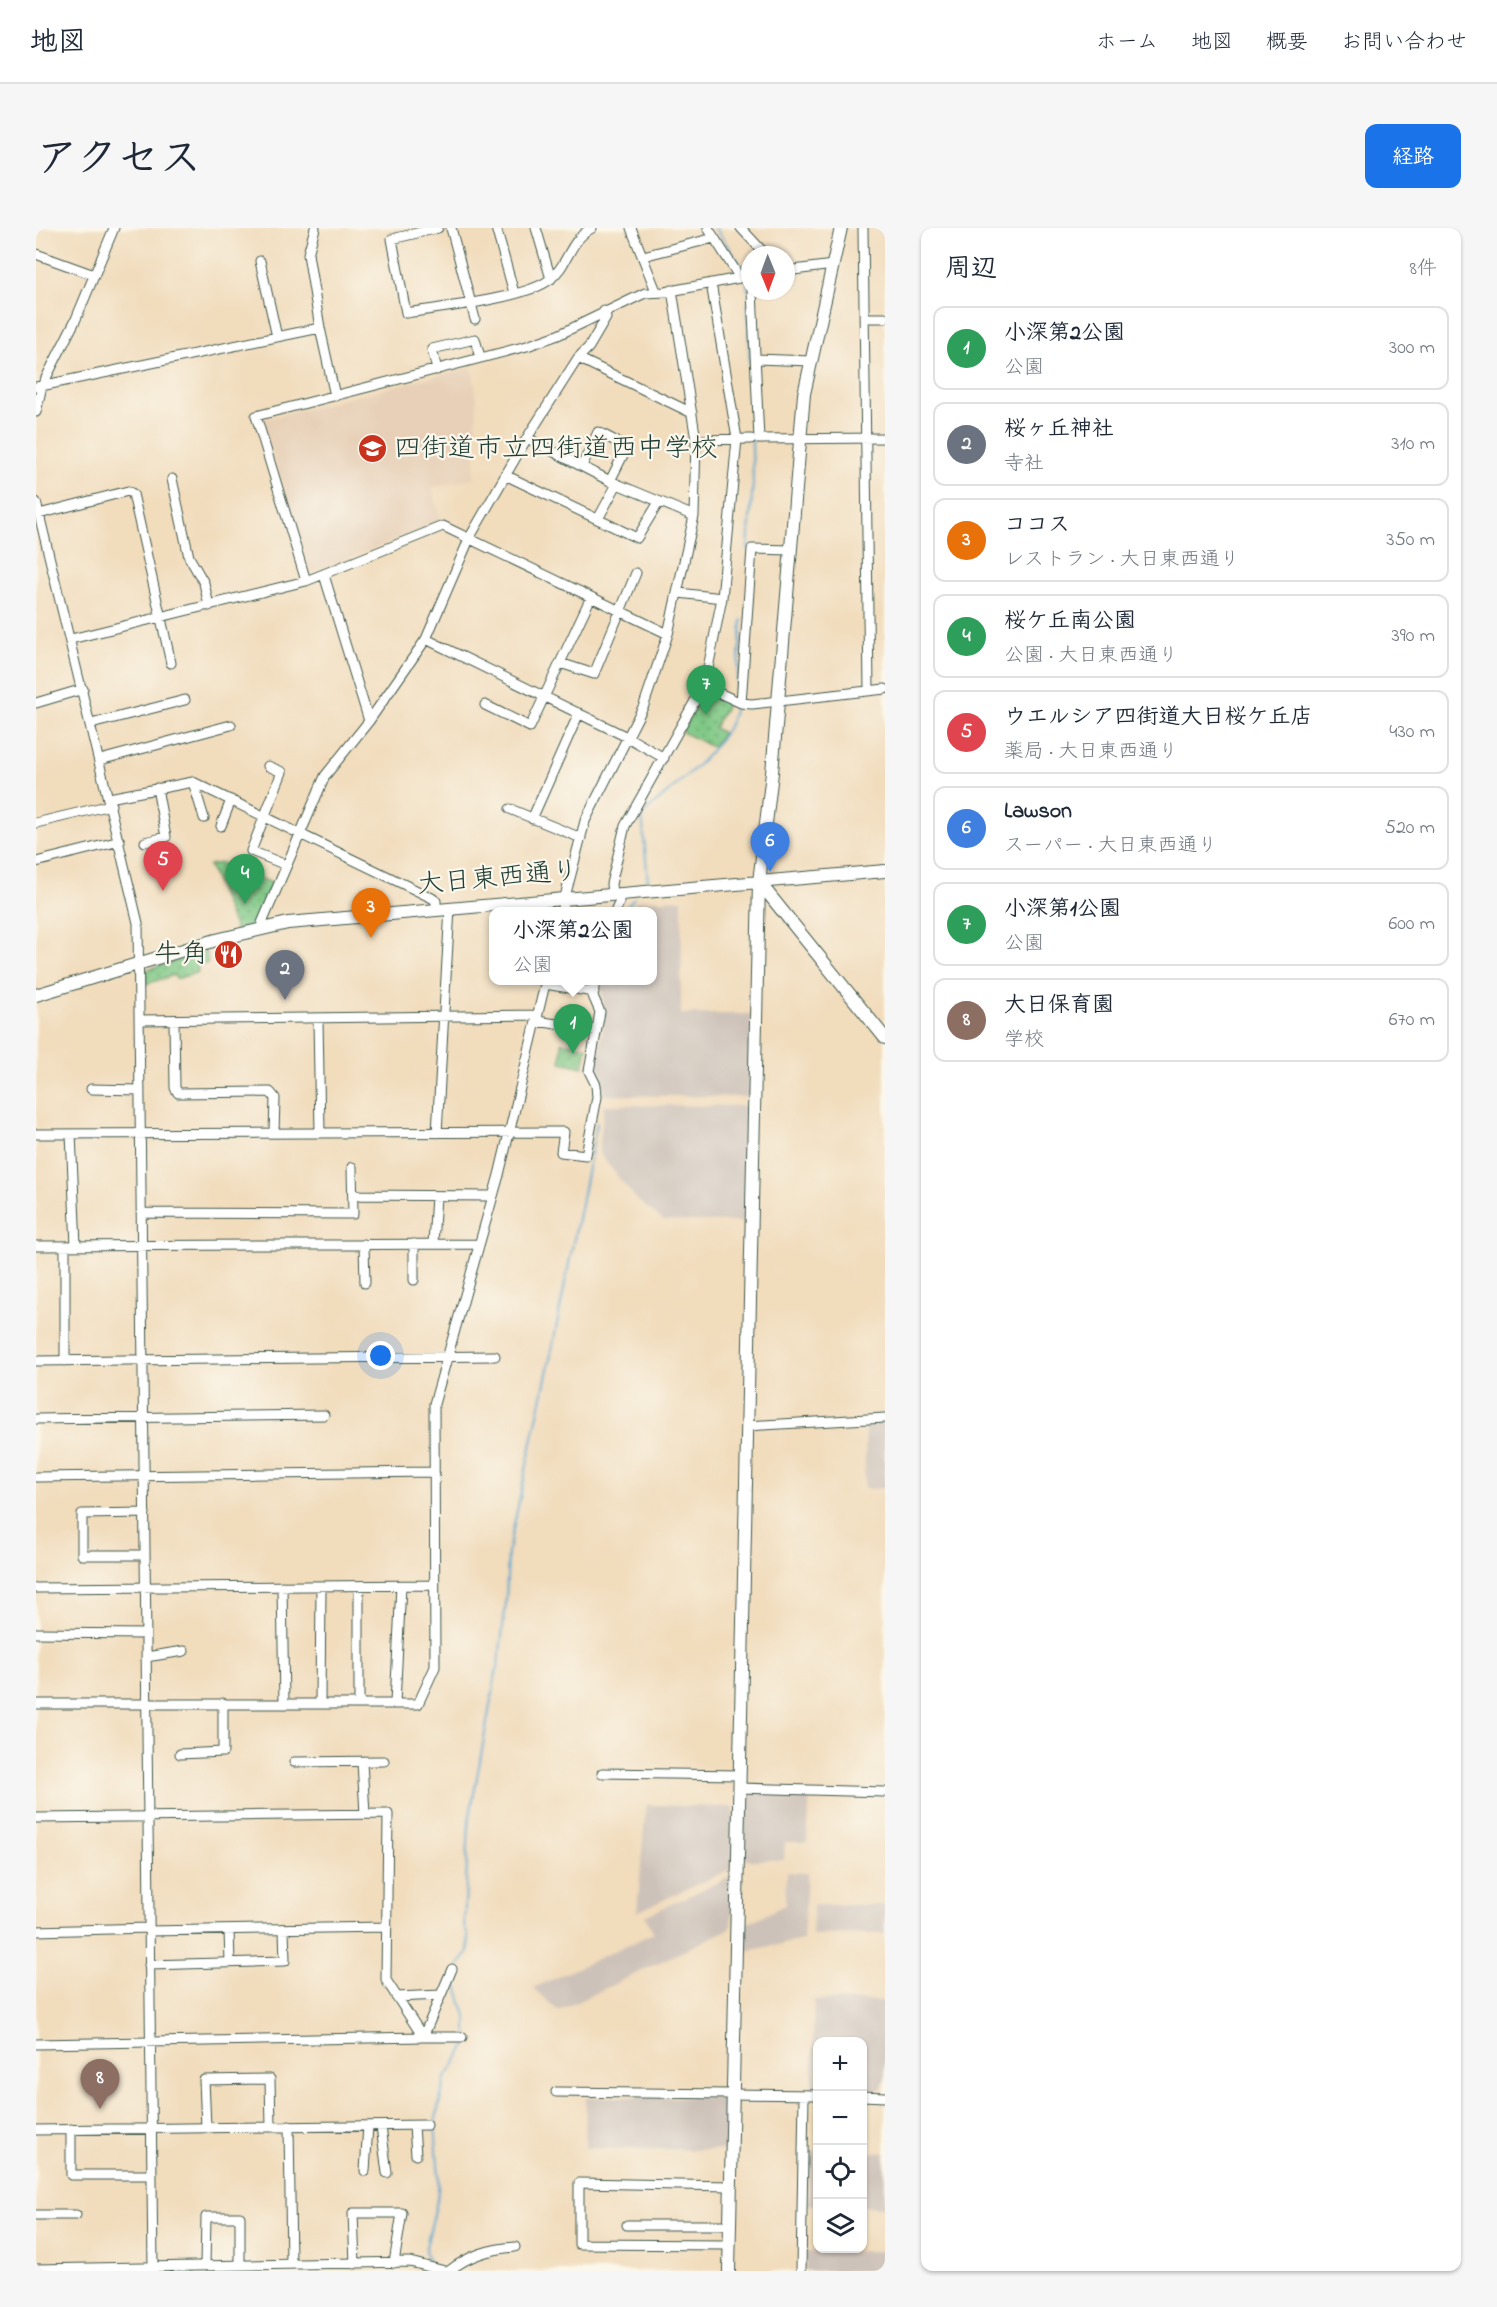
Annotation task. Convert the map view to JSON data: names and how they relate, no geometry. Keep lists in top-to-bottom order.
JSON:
{
  "streets": {
    "street": ["大日東西通り"]
  },
  "places": {
    "school or university": ["四街道市立四街道西中学校"],
    "restaurant": ["牛角"]
  },
  "north": "bottom",
  "page": {
    "header": "地図",
    "nav": [
      "ホーム",
      "地図",
      "概要",
      "お問い合わせ"
    ],
    "title": "アクセス",
    "buttons": "経路",
    "heading": ["周辺", "8件"],
    "list": [
      {
        "mark": "1",
        "name": "小深第2公園",
        "note": "公園",
        "value": "300 m"
      },
      {
        "mark": "2",
        "name": "桜ヶ丘神社",
        "note": "寺社",
        "value": "310 m"
      },
      {
        "mark": "3",
        "name": "ココス",
        "note": "レストラン · 大日東西通り",
        "value": "350 m"
      },
      {
        "mark": "4",
        "name": "桜ケ丘南公園",
        "note": "公園 · 大日東西通り",
        "value": "390 m"
      },
      {
        "mark": "5",
        "name": "ウエルシア四街道大日桜ケ丘店",
        "note": "薬局 · 大日東西通り",
        "value": "430 m"
      },
      {
        "mark": "6",
        "name": "Lawson",
        "note": "スーパー · 大日東西通り",
        "value": "520 m"
      },
      {
        "mark": "7",
        "name": "小深第1公園",
        "note": "公園",
        "value": "600 m"
      },
      {
        "mark": "8",
        "name": "大日保育園",
        "note": "学校",
        "value": "670 m"
      }
    ],
    "pins": [
      "7",
      "6",
      "5",
      "4",
      "3",
      "2",
      "1",
      "8"
    ],
    "popup": ["小深第2公園", "公園"],
    "map_buttons": ["+", "−"]
  }
}
